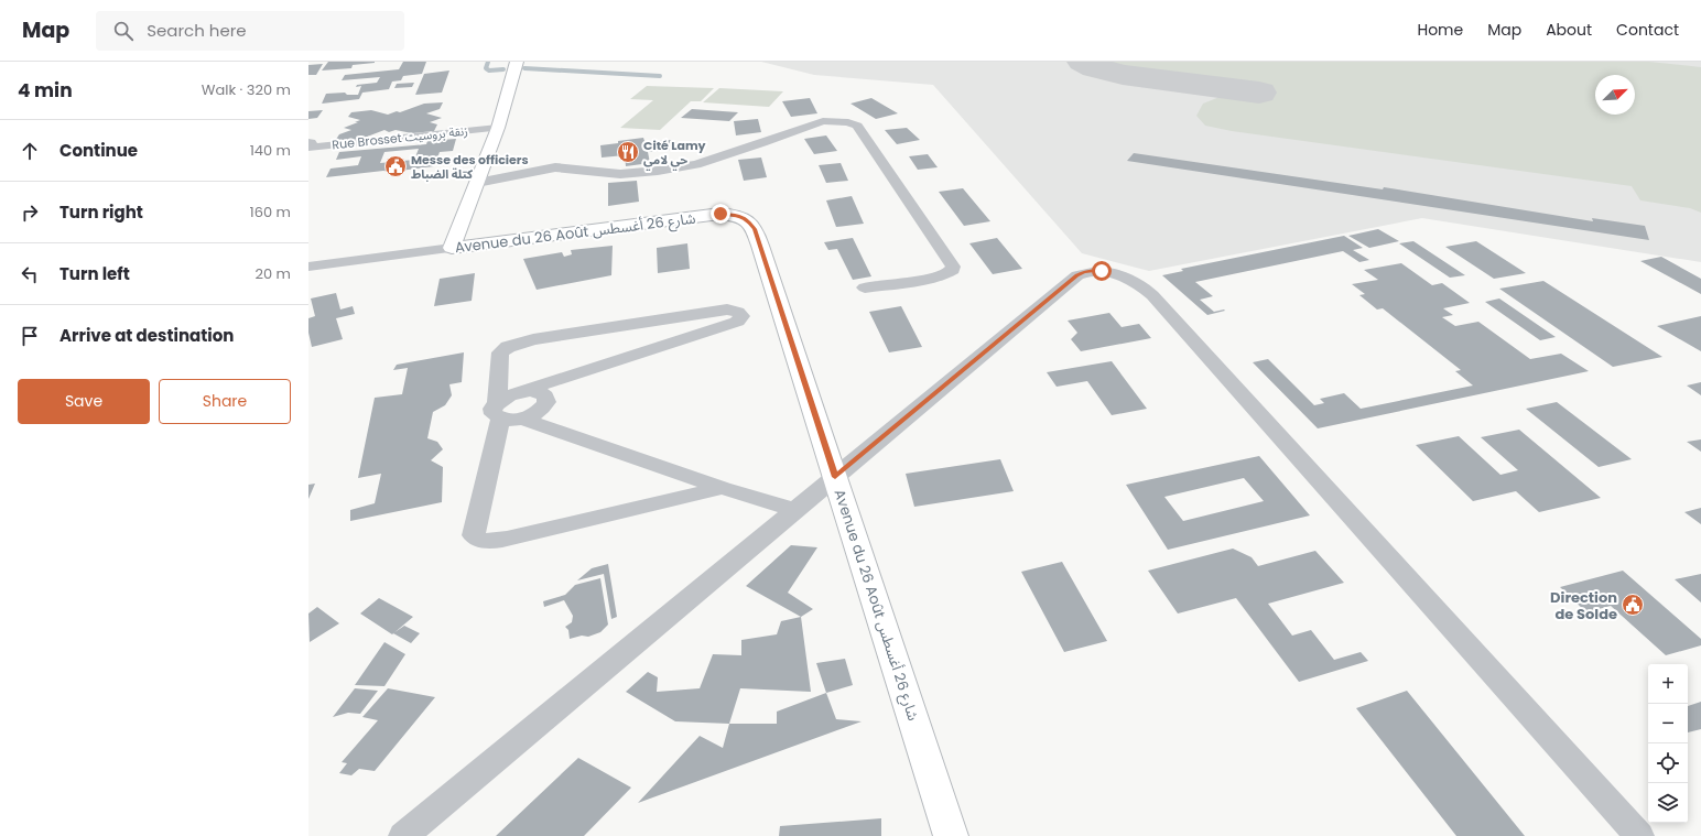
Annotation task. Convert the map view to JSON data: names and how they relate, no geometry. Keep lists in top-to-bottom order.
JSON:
{
  "streets": {
    "street": ["Rue Brosset زنقة بروسيت", "Avenue du 26 Août شارع 26 أغسطس"]
  },
  "places": {
    "restaurant": ["Cité Lamy حي لامي"],
    "public building": ["Messe des officiers كتلة الضباط", "Direction de Solde"]
  },
  "north": "top right",
  "page": {
    "header": "Map",
    "search": "Search here",
    "nav": [
      "Home",
      "Map",
      "About",
      "Contact"
    ],
    "heading": ["4 min", "Walk · 320 m"],
    "list": [
      ["Continue", "140 m"],
      ["Turn right", "160 m"],
      ["Turn left", "20 m"],
      "Arrive at destination"
    ],
    "buttons": ["Save", "Share"],
    "map_buttons": ["+", "−"]
  }
}
